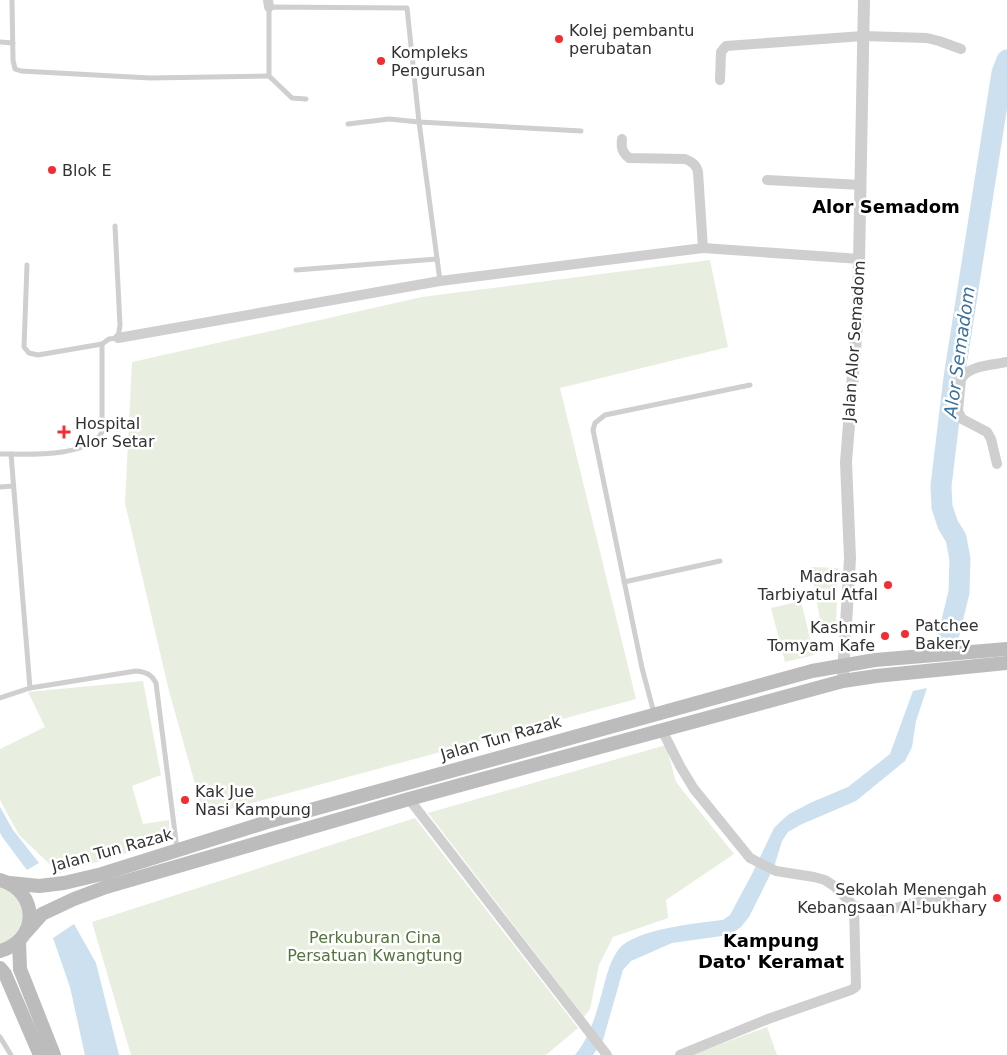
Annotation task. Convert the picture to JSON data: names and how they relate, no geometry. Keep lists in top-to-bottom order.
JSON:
{
  "streets": {
    "main road": ["Jalan Tun Razak"],
    "street": ["Jalan Alor Semadom"]
  },
  "crossings": [
    ["Jalan Alor Semadom", "Jalan Tun Razak"]
  ],
  "districts": ["Alor Semadom", "Kampung Dato' Keramat"],
  "water": ["Alor Semadom"],
  "parks": ["Perkuburan Cina Persatuan Kwangtung"],
  "places": {
    "other": [
      "Kolej pembantu perubatan",
      "Kompleks Pengurusan",
      "Blok E",
      "Madrasah Tarbiyatul Atfal",
      "Patchee Bakery",
      "Kashmir Tomyam Kafe",
      "Kak Jue Nasi Kampung",
      "Sekolah Menengah Kebangsaan Al-bukhary"
    ],
    "health": ["Hospital Alor Setar"]
  }
}
